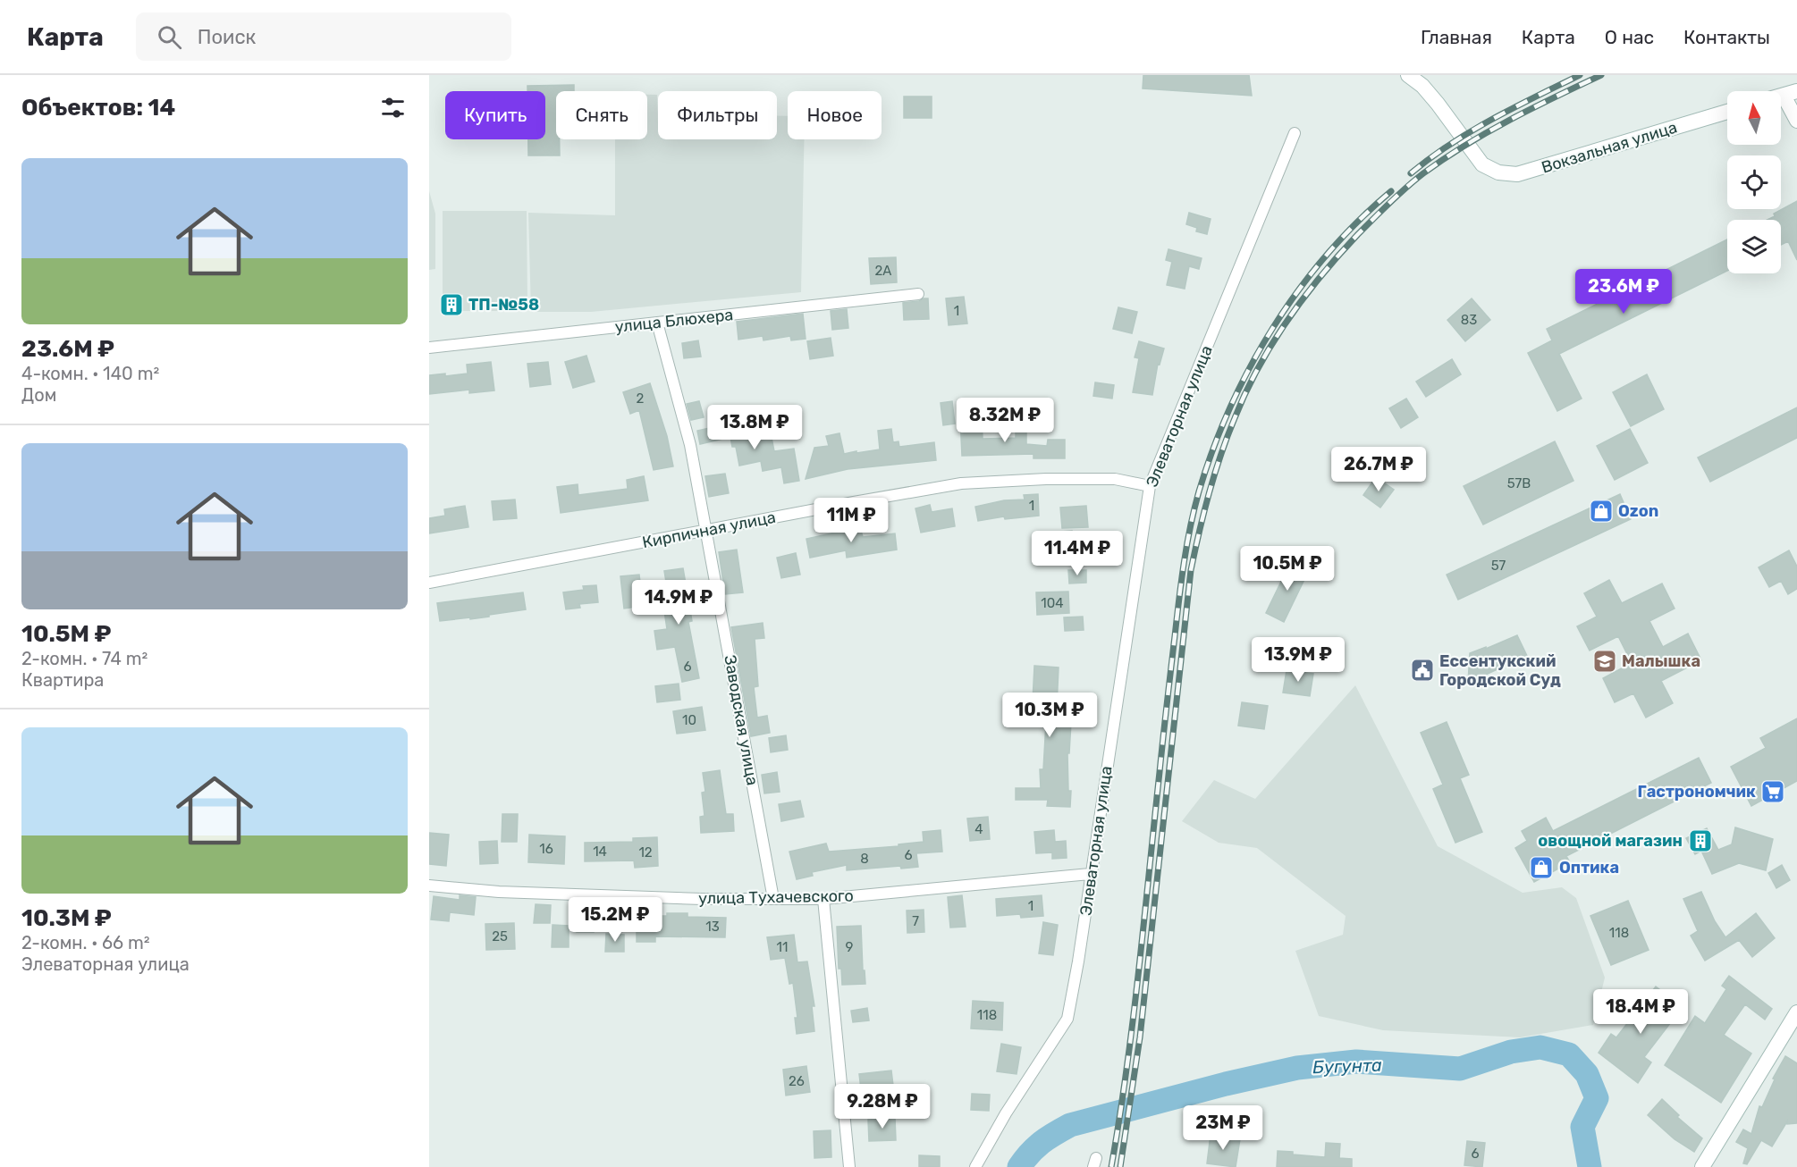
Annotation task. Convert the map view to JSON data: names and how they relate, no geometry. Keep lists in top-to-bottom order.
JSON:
{
  "streets": {
    "street": [
      "Вокзальная улица",
      "улица Блюхера",
      "Элеваторная улица",
      "Кирпичная улица",
      "Заводская улица",
      "улица Тухачевского"
    ]
  },
  "crossings": [
    ["улица Блюхера", "Заводская улица"],
    ["Элеваторная улица", "Кирпичная улица"],
    ["Элеваторная улица", "улица Тухачевского"],
    ["Кирпичная улица", "Заводская улица"],
    ["Заводская улица", "улица Тухачевского"]
  ],
  "water": ["Бугунта"],
  "places": {
    "building": ["ТП-№58", "овощной магазин"],
    "shop": ["Ozon", "Оптика"],
    "school or university": ["Малышка"],
    "public building": ["Ессентукский Городской Суд"],
    "supermarket": ["Гастрономчик"]
  },
  "house_numbers": [
    "2А",
    "1",
    "83",
    "2",
    "57В",
    "1",
    "57",
    "104",
    "6",
    "10",
    "4",
    "16",
    "14",
    "12",
    "6",
    "8",
    "1",
    "7",
    "13",
    "118",
    "25",
    "11",
    "9",
    "118",
    "26",
    "6"
  ],
  "north": "top",
  "page": {
    "header": "Карта",
    "search": "Поиск",
    "nav": [
      "Главная",
      "Карта",
      "О нас",
      "Контакты"
    ],
    "heading": "Объектов: 14",
    "chip": [
      "Купить",
      "Снять",
      "Фильтры",
      "Новое"
    ],
    "list": [
      {
        "name": "23.6M ₽",
        "note": "4-комн. · 140 m² · Дом"
      },
      {
        "name": "10.5M ₽",
        "note": "2-комн. · 74 m² · Квартира"
      },
      {
        "name": "10.3M ₽",
        "note": "2-комн. · 66 m² · Элеваторная улица"
      }
    ],
    "price": [
      "23.6M ₽",
      "8.32M ₽",
      "13.8M ₽",
      "26.7M ₽",
      "11M ₽",
      "11.4M ₽",
      "10.5M ₽",
      "14.9M ₽",
      "13.9M ₽",
      "10.3M ₽",
      "15.2M ₽",
      "18.4M ₽",
      "9.28M ₽",
      "23M ₽"
    ]
  }
}
